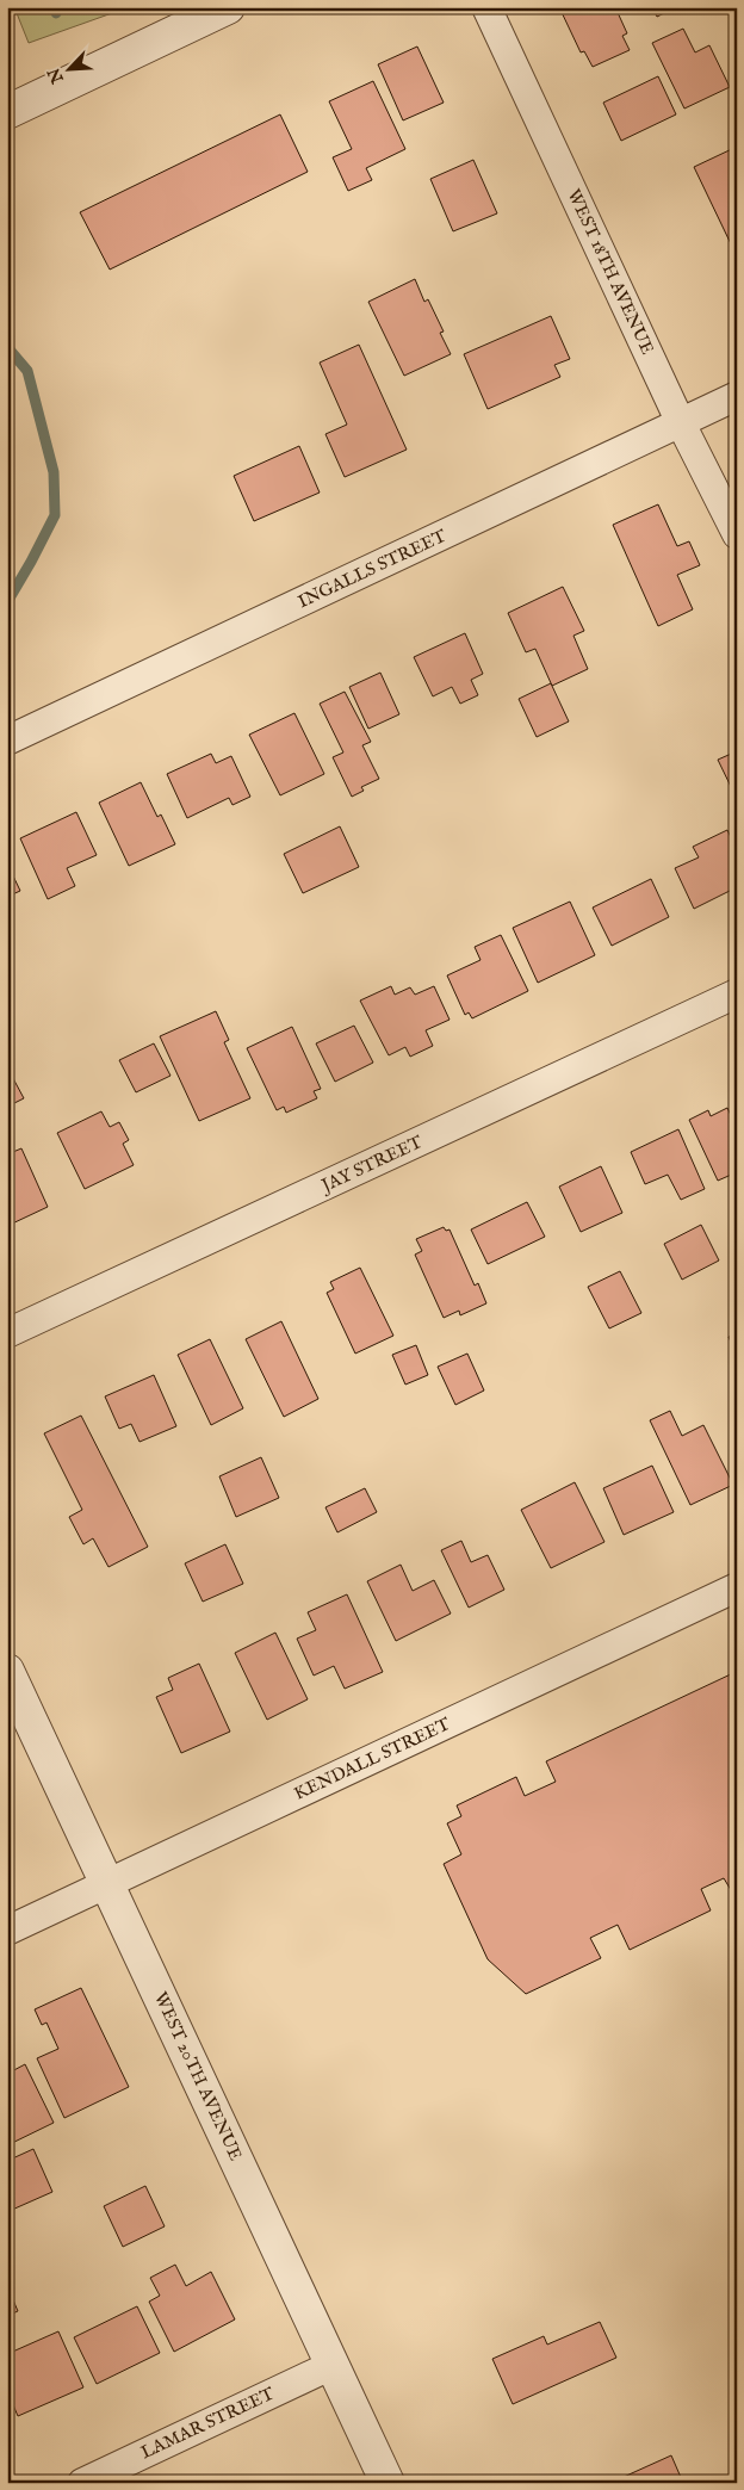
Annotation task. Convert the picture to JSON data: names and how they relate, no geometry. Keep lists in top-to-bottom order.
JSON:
{
  "streets": {
    "street": [
      "WEST 18TH AVENUE",
      "INGALLS STREET",
      "JAY STREET",
      "KENDALL STREET",
      "WEST 20TH AVENUE",
      "LAMAR STREET"
    ]
  },
  "crossings": [
    ["WEST 18TH AVENUE", "INGALLS STREET"],
    ["KENDALL STREET", "WEST 20TH AVENUE"],
    ["WEST 20TH AVENUE", "LAMAR STREET"]
  ],
  "north": "bottom left"
}
